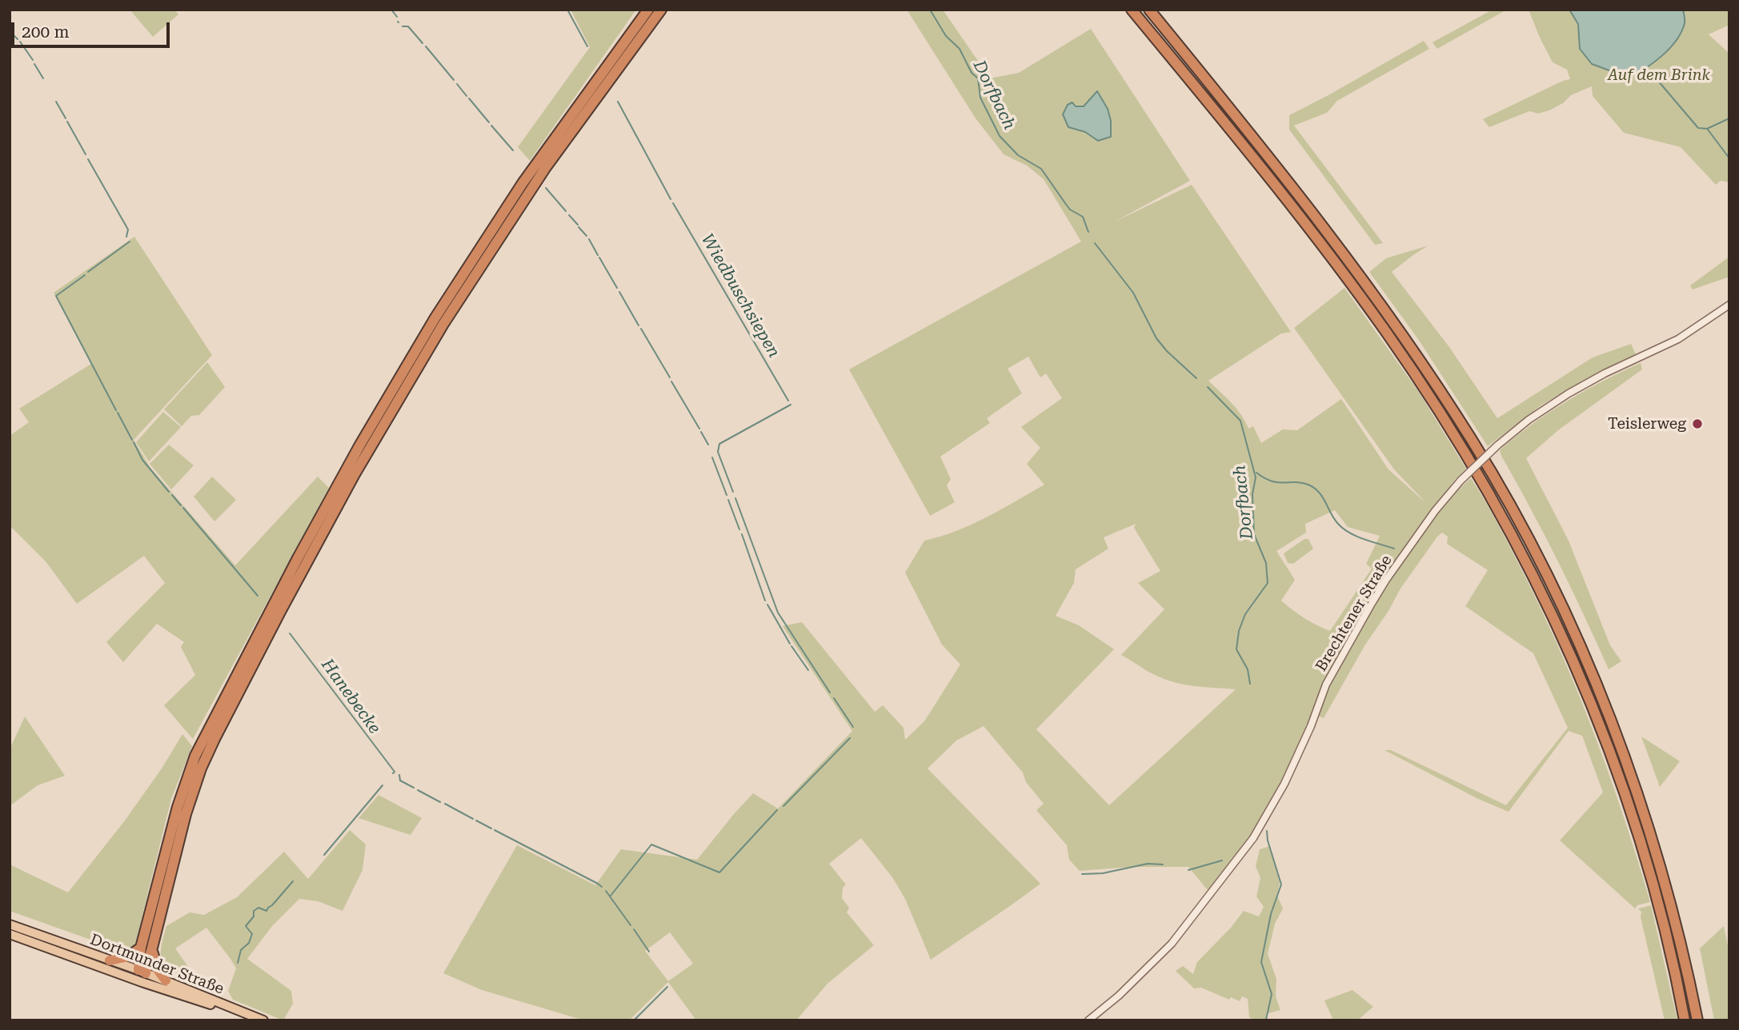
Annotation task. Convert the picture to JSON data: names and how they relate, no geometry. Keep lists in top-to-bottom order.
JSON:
{
  "streets": {
    "main road": ["Dortmunder Straße"],
    "street": ["Brechtener Straße"]
  },
  "water": ["Dorfbach", "Wiedbuschsiepen", "Hanebecke"],
  "parks": ["Auf dem Brink"],
  "places": ["Teislerweg"],
  "scale_bar": "200 m"
}
